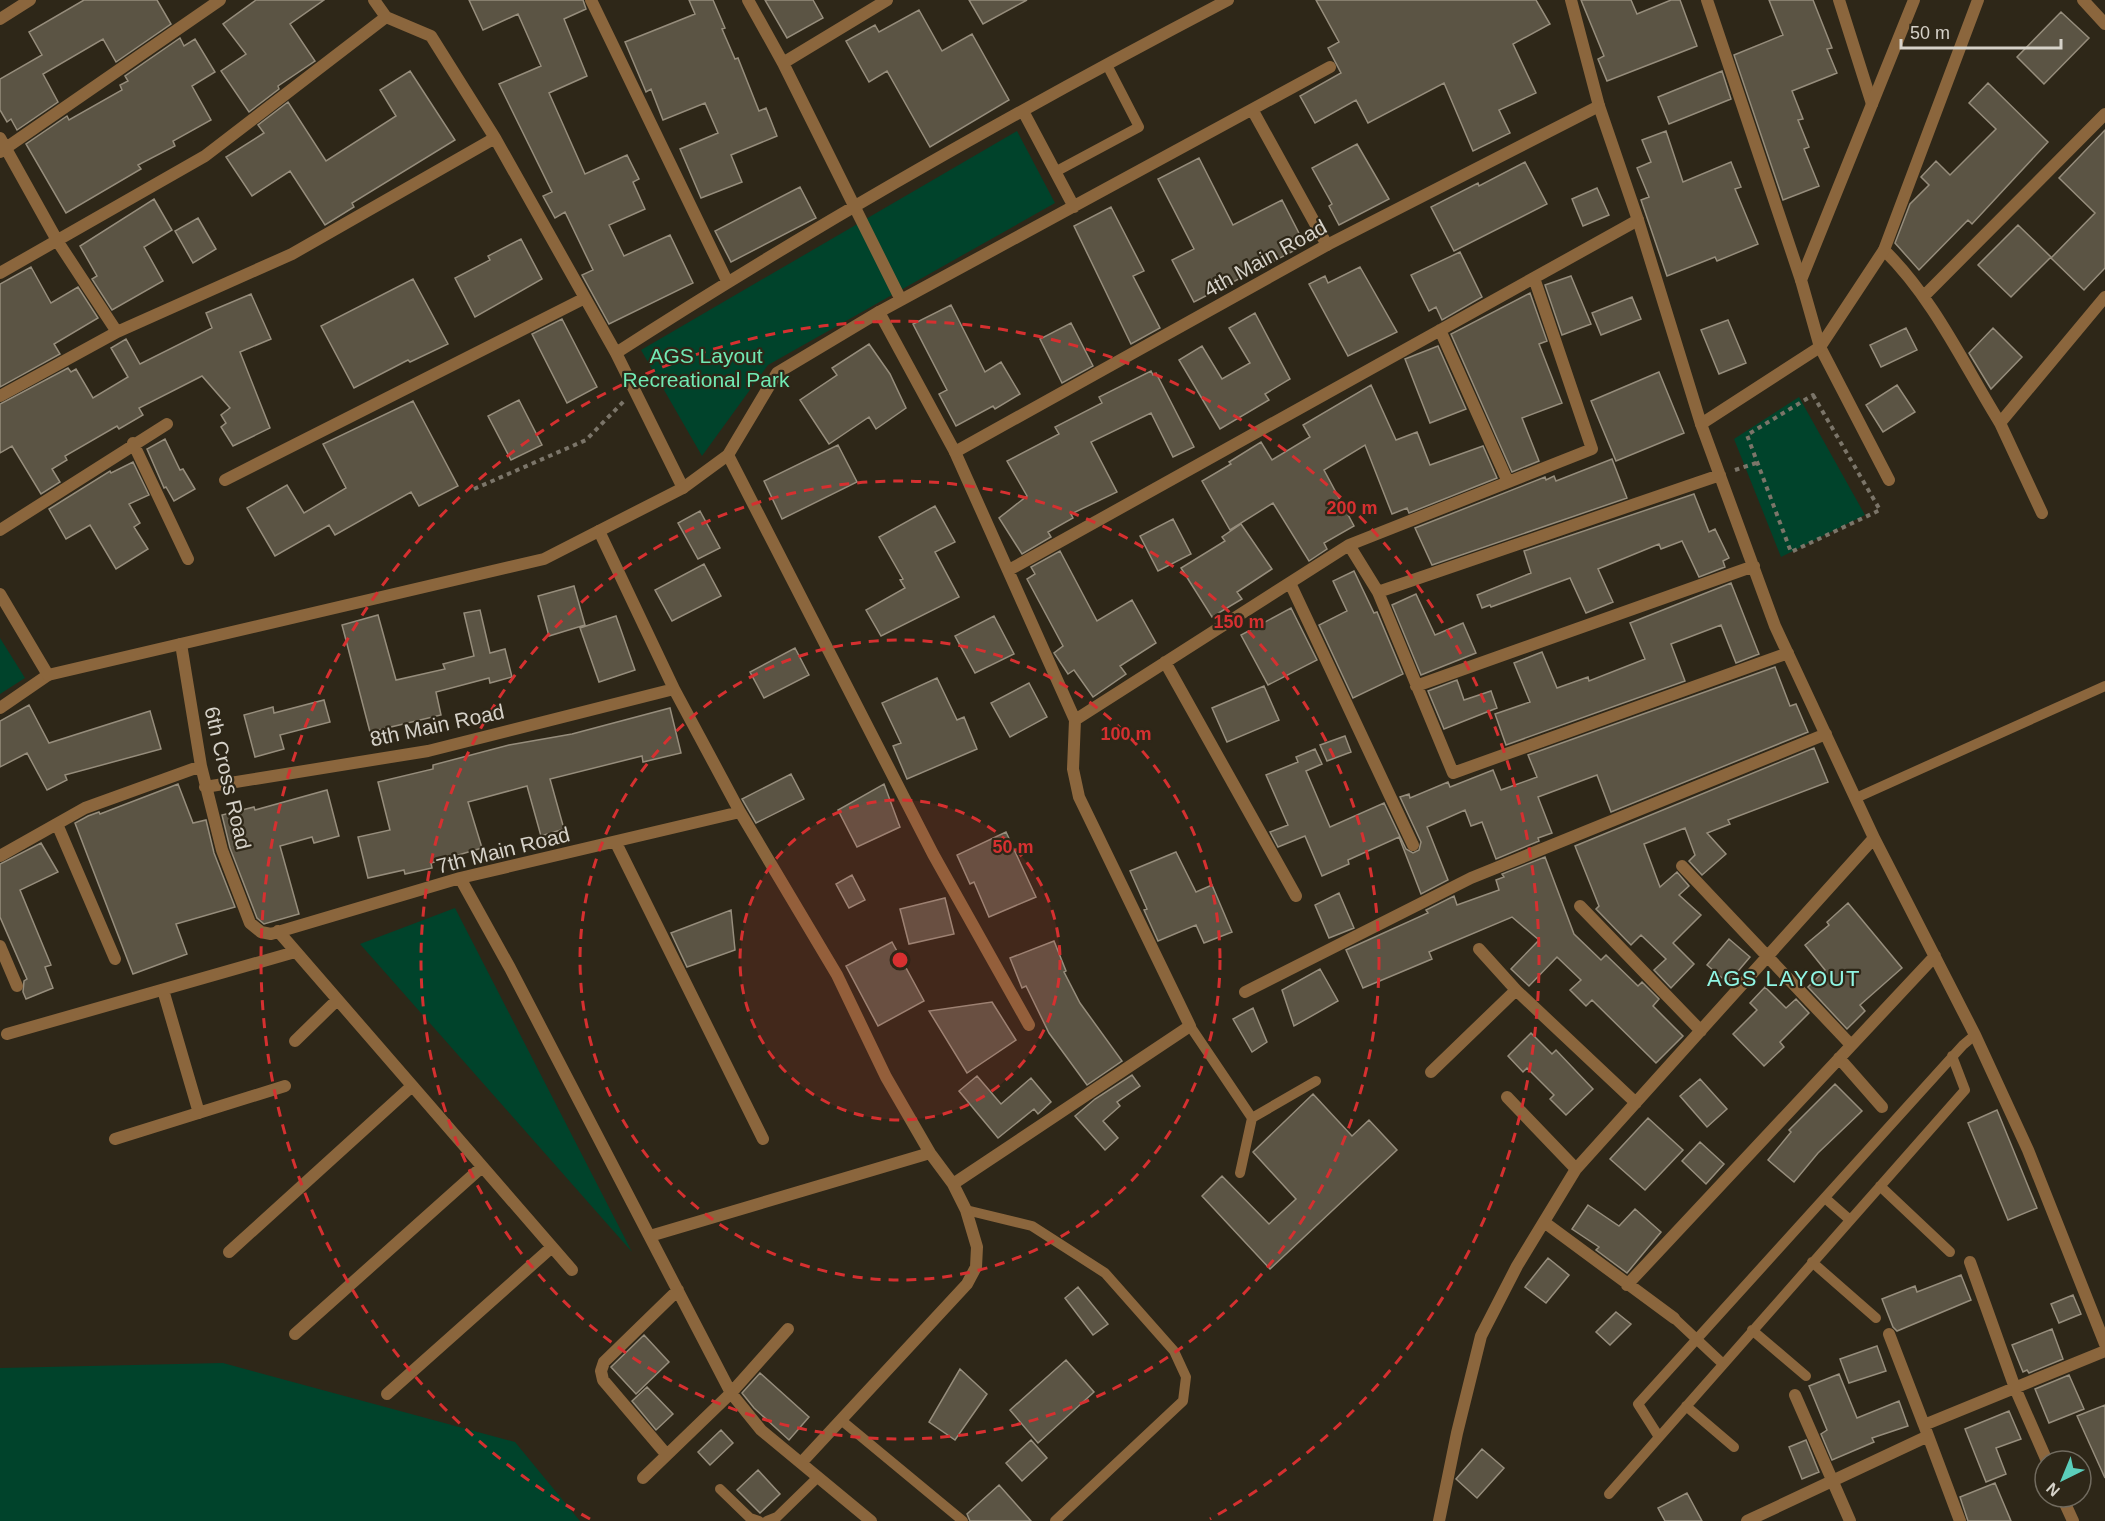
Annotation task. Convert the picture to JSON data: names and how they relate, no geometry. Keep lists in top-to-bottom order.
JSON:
{
  "streets": {
    "street": [
      "4th Main Road",
      "8th Main Road",
      "6th Cross Road",
      "7th Main Road"
    ]
  },
  "crossings": [
    ["8th Main Road", "6th Cross Road"],
    ["6th Cross Road", "7th Main Road"]
  ],
  "districts": ["AGS LAYOUT"],
  "parks": ["AGS Layout Recreational Park"],
  "scale_bar": "50 m",
  "north": "bottom left",
  "rings": [
    "200 m",
    "150 m",
    "100 m",
    "50 m"
  ]
}
